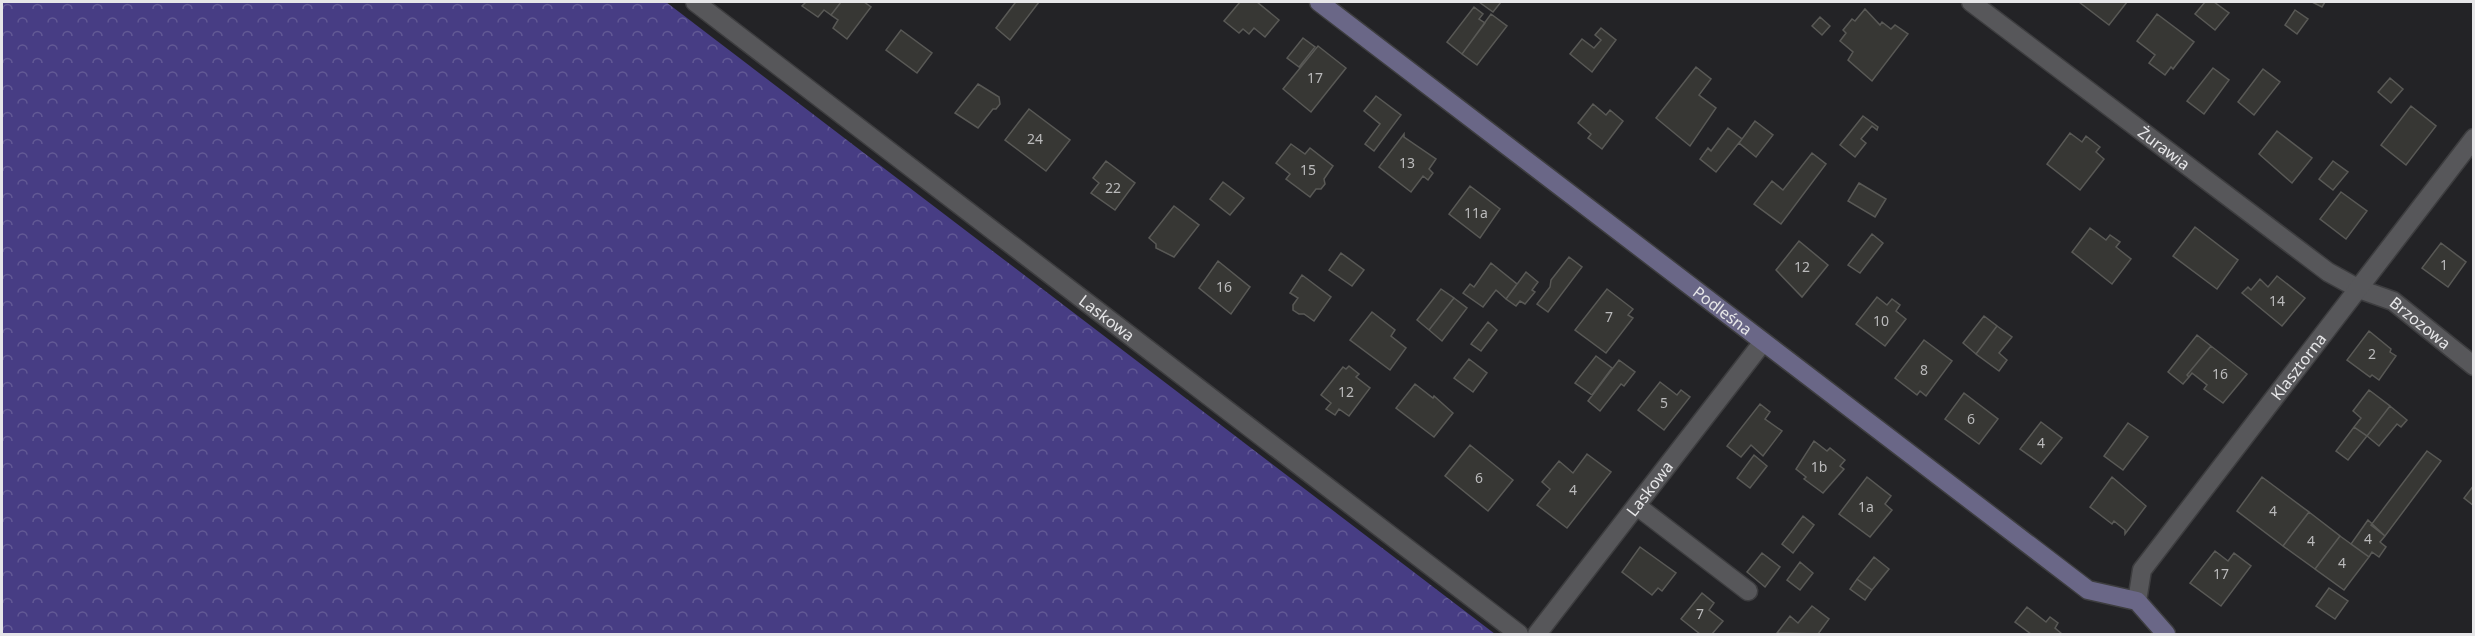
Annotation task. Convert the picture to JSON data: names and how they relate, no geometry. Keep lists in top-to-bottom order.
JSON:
{
  "streets": {
    "street": [
      "Żurawia",
      "Podleśna",
      "Laskowa",
      "Brzozowa",
      "Klasztorna"
    ]
  },
  "crossings": [
    ["Żurawia", "Brzozowa"],
    ["Żurawia", "Klasztorna"],
    ["Podleśna", "Laskowa"],
    ["Podleśna", "Klasztorna"],
    ["Brzozowa", "Klasztorna"]
  ],
  "house_numbers": [
    "17",
    "24",
    "13",
    "15",
    "22",
    "11a",
    "1",
    "12",
    "16",
    "14",
    "7",
    "10",
    "2",
    "8",
    "16",
    "12",
    "5",
    "6",
    "4",
    "1b",
    "6",
    "4",
    "1a",
    "4",
    "4",
    "4",
    "4",
    "17",
    "7"
  ]
}
